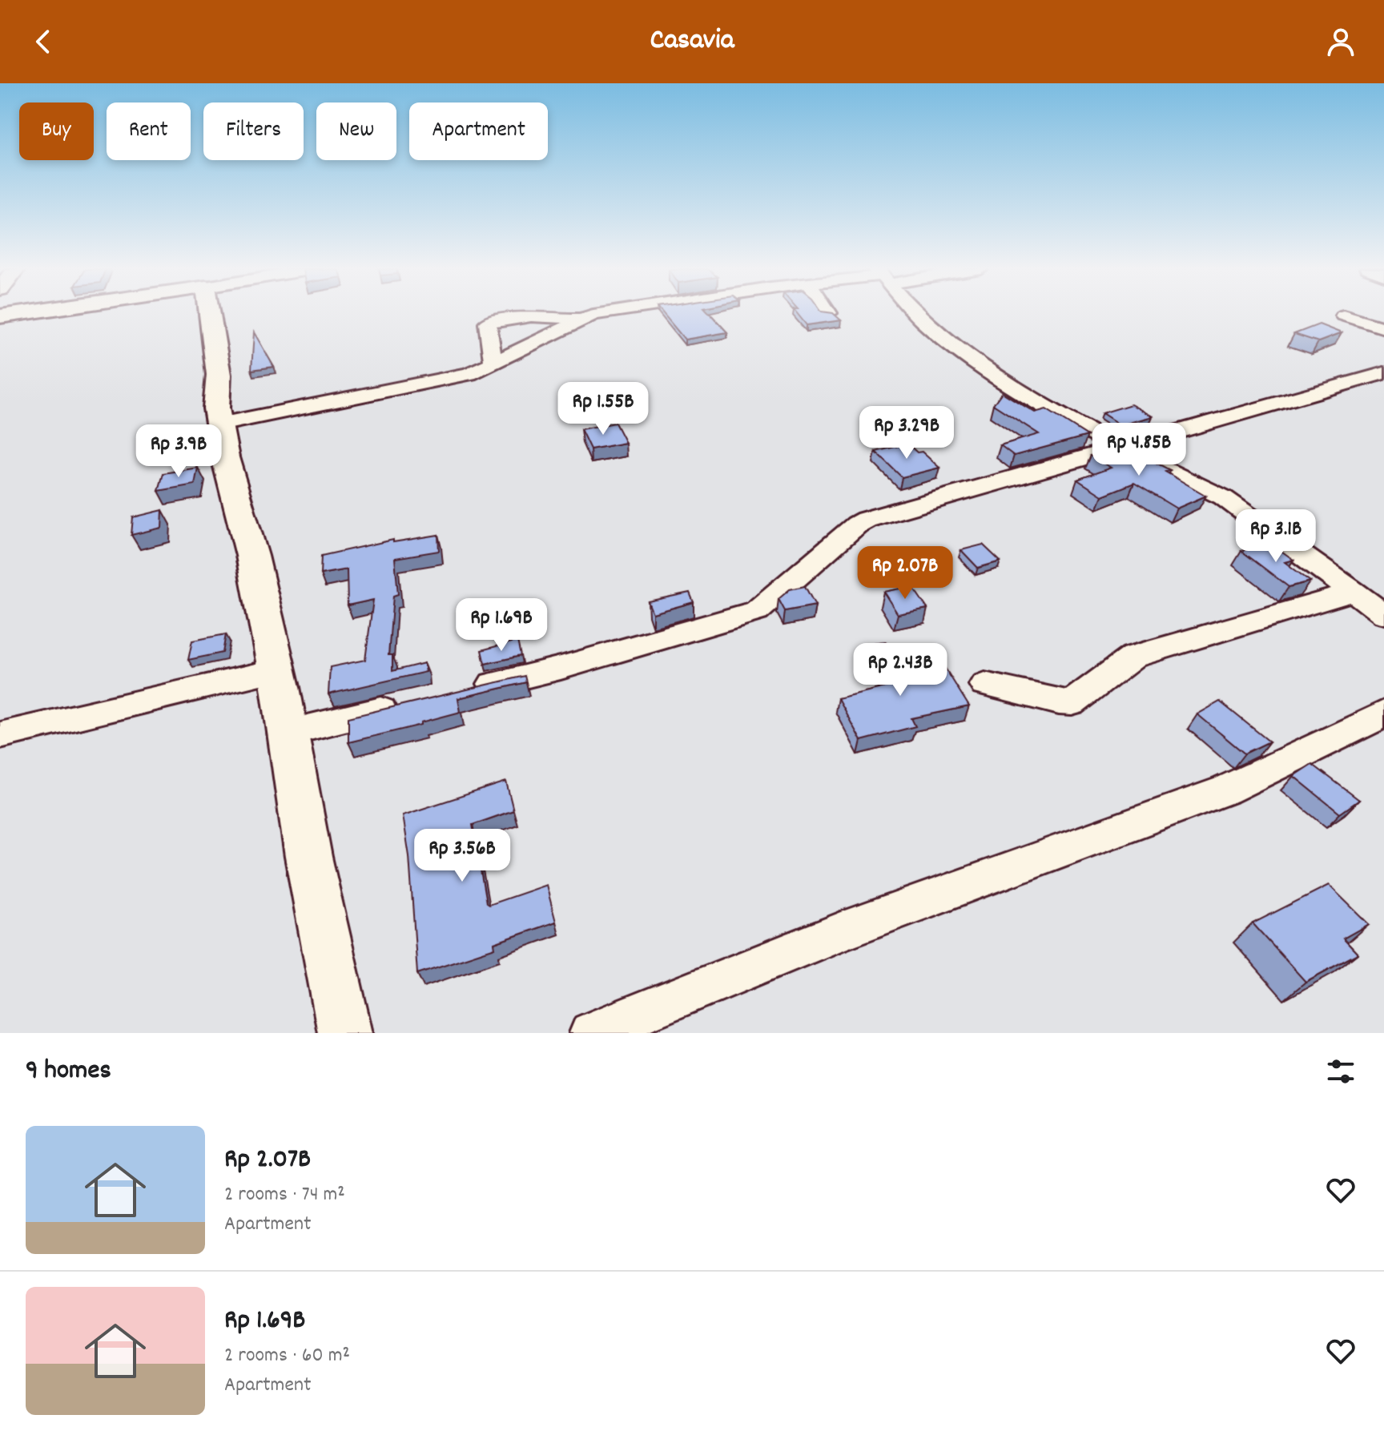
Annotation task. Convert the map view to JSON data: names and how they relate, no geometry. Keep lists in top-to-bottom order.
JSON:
{
  "page": {
    "header": "Casavia",
    "chip": [
      "Buy",
      "Rent",
      "Filters",
      "New",
      "Apartment"
    ],
    "price": [
      "Rp 1.55B",
      "Rp 3.29B",
      "Rp 4.85B",
      "Rp 3.9B",
      "Rp 3.1B",
      "Rp 2.07B",
      "Rp 1.69B",
      "Rp 2.43B",
      "Rp 3.56B"
    ],
    "heading": "9 homes",
    "list": [
      {
        "name": "Rp 2.07B",
        "note": "2 rooms · 74 m² · Apartment"
      },
      {
        "name": "Rp 1.69B",
        "note": "2 rooms · 60 m² · Apartment"
      }
    ]
  }
}
